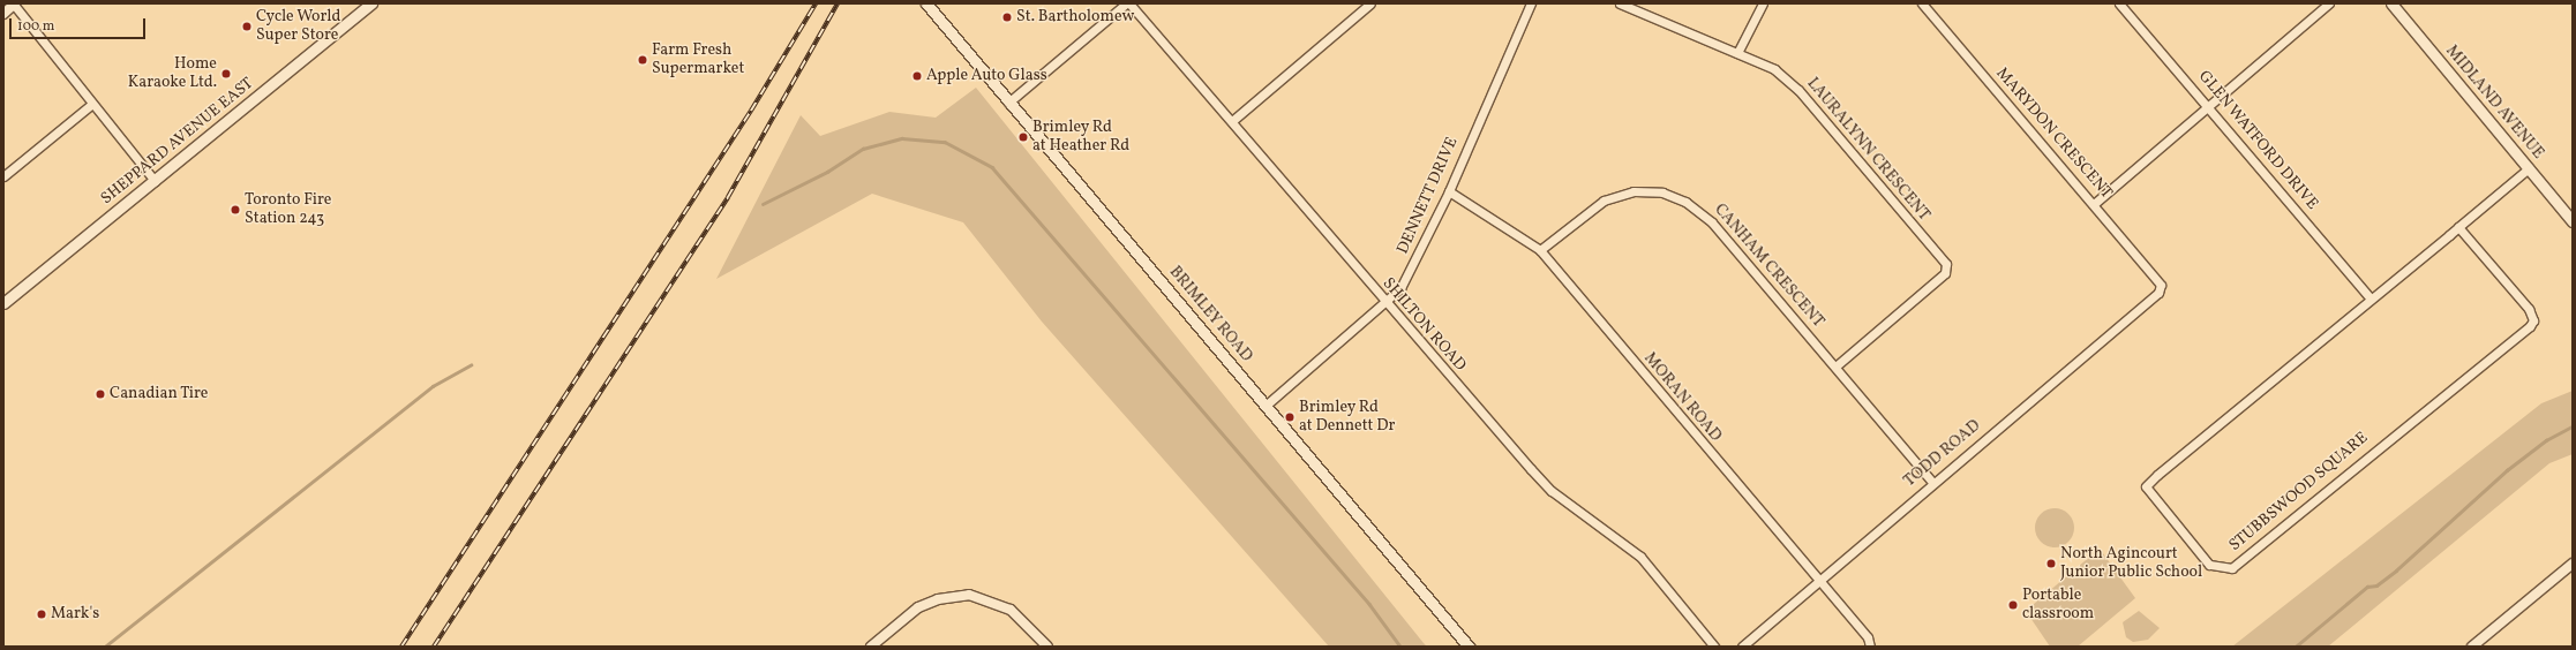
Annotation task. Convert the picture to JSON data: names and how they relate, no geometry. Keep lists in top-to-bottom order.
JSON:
{
  "streets": {
    "main road": ["MIDLAND AVENUE", "SHEPPARD AVENUE EAST", "BRIMLEY ROAD"],
    "street": [
      "MARYDON CRESCENT",
      "GLEN WATFORD DRIVE",
      "LAURALYNN CRESCENT",
      "DENNETT DRIVE",
      "CANHAM CRESCENT",
      "SHILTON ROAD",
      "MORAN ROAD",
      "TODD ROAD",
      "STUBBSWOOD SQUARE"
    ]
  },
  "crossings": [
    ["MIDLAND AVENUE", "STUBBSWOOD SQUARE"],
    ["MARYDON CRESCENT", "TODD ROAD"],
    ["GLEN WATFORD DRIVE", "STUBBSWOOD SQUARE"],
    ["LAURALYNN CRESCENT", "CANHAM CRESCENT"],
    ["DENNETT DRIVE", "BRIMLEY ROAD"],
    ["DENNETT DRIVE", "SHILTON ROAD"],
    ["DENNETT DRIVE", "MORAN ROAD"],
    ["CANHAM CRESCENT", "MORAN ROAD"],
    ["CANHAM CRESCENT", "TODD ROAD"],
    ["MORAN ROAD", "TODD ROAD"]
  ],
  "places": [
    "St. Bartholomew",
    "Cycle World Super Store",
    "Farm Fresh Supermarket",
    "Home Karaoke Ltd.",
    "Apple Auto Glass",
    "Brimley Rd at Heather Rd",
    "Toronto Fire Station 243",
    "Canadian Tire",
    "Brimley Rd at Dennett Dr",
    "North Agincourt Junior Public School",
    "Portable classroom",
    "Mark's"
  ],
  "scale_bar": "100 m"
}
